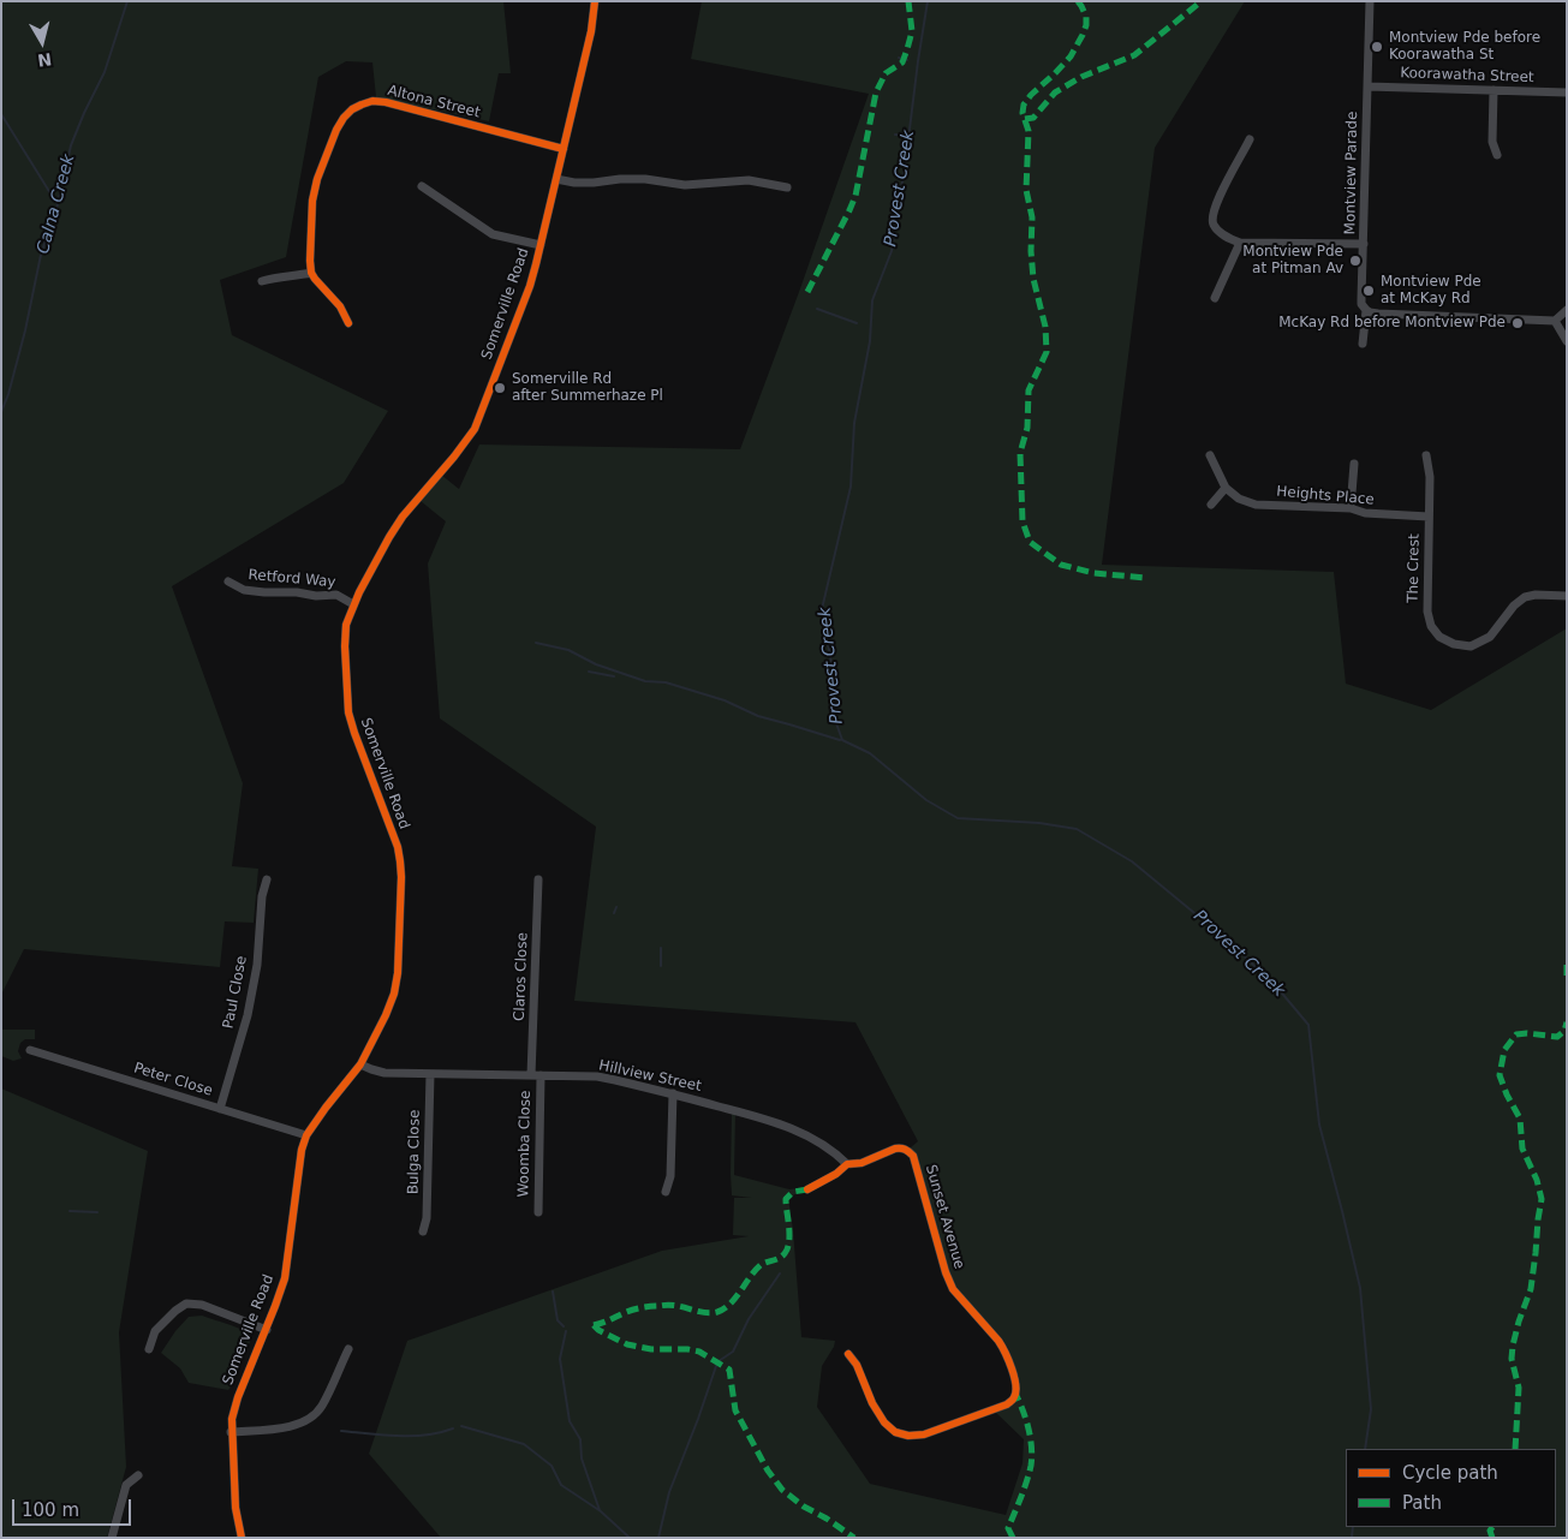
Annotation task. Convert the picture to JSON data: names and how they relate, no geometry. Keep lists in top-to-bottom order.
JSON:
{
  "streets": {
    "street": [
      "Koorawatha Street",
      "Altona Street",
      "Montview Parade",
      "Somerville Road",
      "Heights Place",
      "The Crest",
      "Retford Way",
      "Claros Close",
      "Paul Close",
      "Hillview Street",
      "Peter Close",
      "Woomba Close",
      "Bulga Close",
      "Sunset Avenue"
    ]
  },
  "crossings": [
    ["Koorawatha Street", "Montview Parade"],
    ["Altona Street", "Somerville Road"],
    ["Somerville Road", "Retford Way"],
    ["Somerville Road", "Hillview Street"],
    ["Somerville Road", "Peter Close"],
    ["Heights Place", "The Crest"],
    ["Claros Close", "Hillview Street"],
    ["Claros Close", "Woomba Close"],
    ["Paul Close", "Peter Close"],
    ["Hillview Street", "Woomba Close"],
    ["Hillview Street", "Bulga Close"],
    ["Hillview Street", "Sunset Avenue"]
  ],
  "water": ["Provest Creek", "Calna Creek"],
  "places": [
    "Montview Pde before Koorawatha St",
    "Montview Pde at Pitman Av",
    "Montview Pde at McKay Rd",
    "McKay Rd before Montview Pde",
    "Somerville Rd after Summerhaze Pl"
  ],
  "legend": ["Cycle path", "Path"],
  "scale_bar": "100 m",
  "north": "bottom"
}
